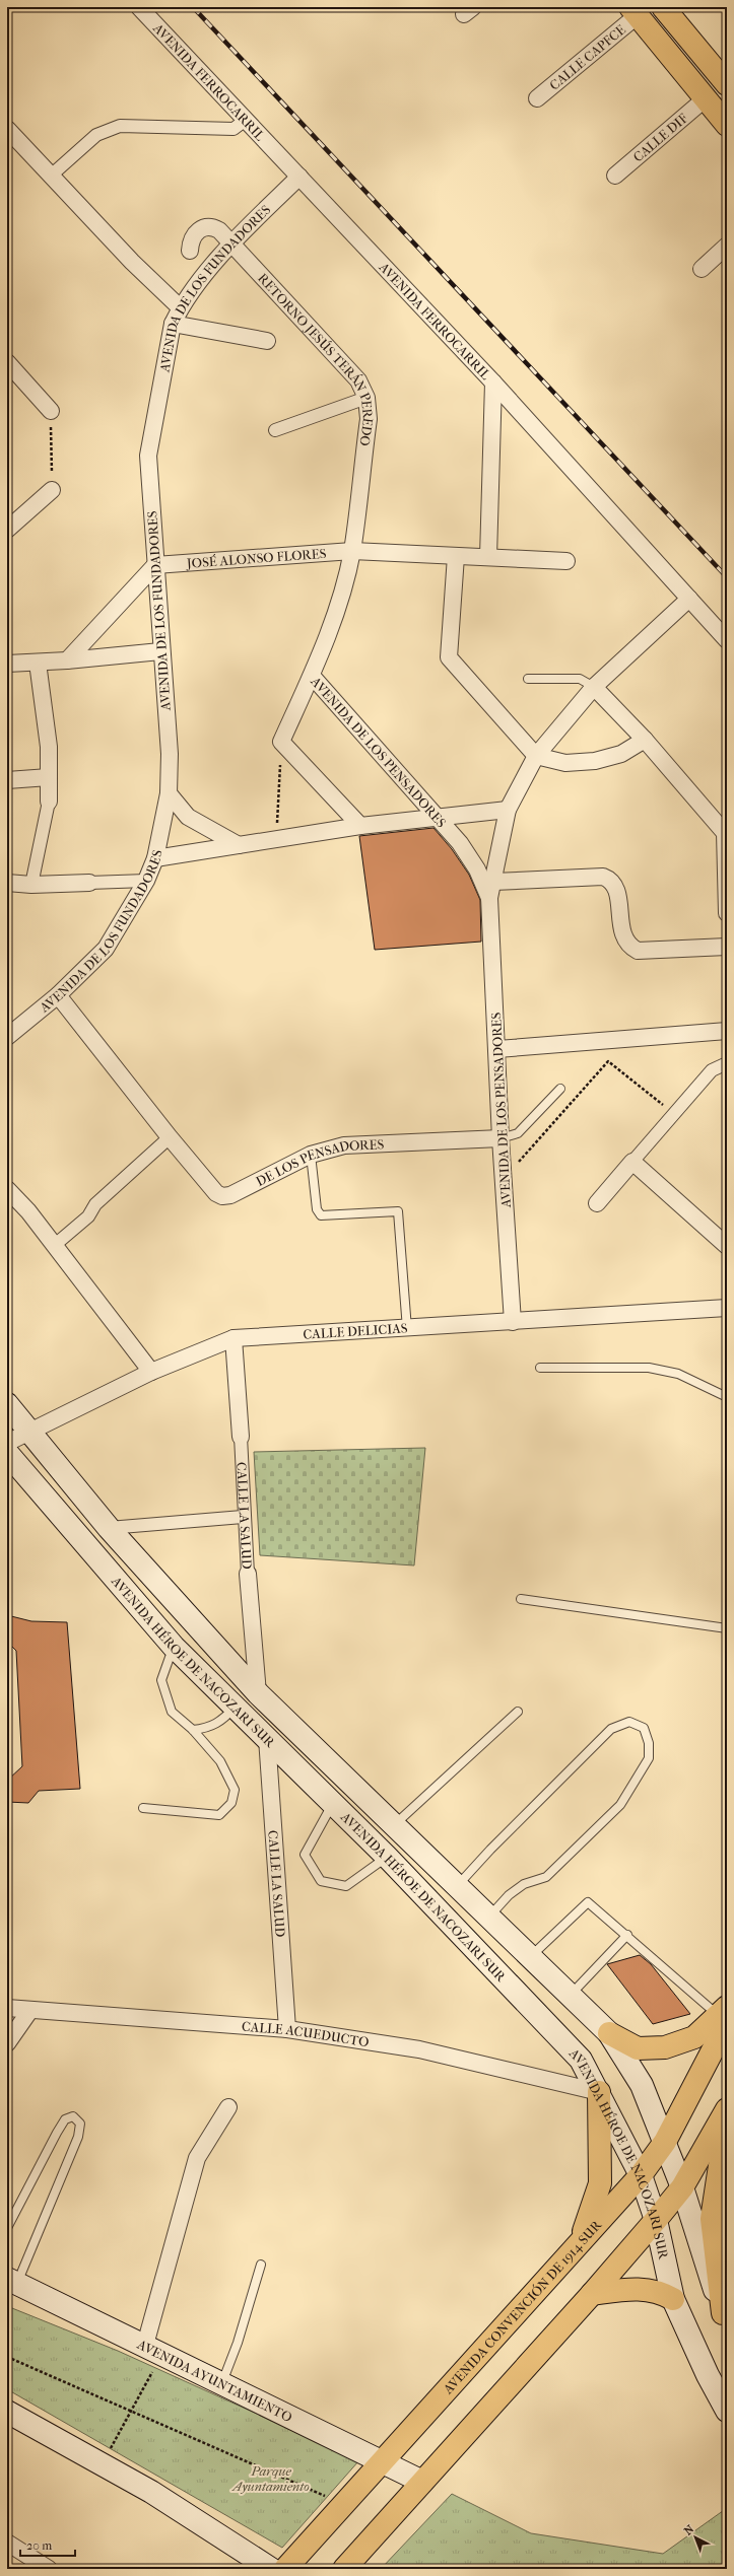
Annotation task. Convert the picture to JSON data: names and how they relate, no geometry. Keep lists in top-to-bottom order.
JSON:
{
  "streets": {
    "main road": ["AVENIDA HÉROE DE NACOZARI SUR", "AVENIDA CONVENCIÓN DE 1914 SUR", "AVENIDA AYUNTAMIENTO"],
    "street": [
      "CALLE CAPFCE",
      "AVENIDA FERROCARRIL",
      "CALLE DIF",
      "AVENIDA DE LOS FUNDADORES",
      "RETORNO JESÚS TERÁN PEREDO",
      "JOSÉ ALONSO FLORES",
      "AVENIDA DE LOS PENSADORES",
      "DE LOS PENSADORES",
      "CALLE DELICIAS",
      "CALLE LA SALUD",
      "CALLE ACUEDUCTO"
    ]
  },
  "crossings": [
    ["AVENIDA FERROCARRIL", "AVENIDA DE LOS FUNDADORES"],
    ["AVENIDA FERROCARRIL", "AVENIDA DE LOS PENSADORES"],
    ["AVENIDA DE LOS FUNDADORES", "RETORNO JESÚS TERÁN PEREDO"],
    ["AVENIDA DE LOS FUNDADORES", "JOSÉ ALONSO FLORES"],
    ["RETORNO JESÚS TERÁN PEREDO", "JOSÉ ALONSO FLORES"],
    ["RETORNO JESÚS TERÁN PEREDO", "AVENIDA DE LOS PENSADORES"],
    ["JOSÉ ALONSO FLORES", "AVENIDA DE LOS PENSADORES"],
    ["AVENIDA DE LOS PENSADORES", "DE LOS PENSADORES"],
    ["AVENIDA DE LOS PENSADORES", "CALLE DELICIAS"],
    ["CALLE DELICIAS", "CALLE LA SALUD"],
    ["CALLE DELICIAS", "AVENIDA HÉROE DE NACOZARI SUR"],
    ["CALLE LA SALUD", "AVENIDA HÉROE DE NACOZARI SUR"],
    ["CALLE LA SALUD", "CALLE ACUEDUCTO"],
    ["AVENIDA HÉROE DE NACOZARI SUR", "CALLE ACUEDUCTO"],
    ["AVENIDA HÉROE DE NACOZARI SUR", "AVENIDA CONVENCIÓN DE 1914 SUR"],
    ["AVENIDA CONVENCIÓN DE 1914 SUR", "AVENIDA AYUNTAMIENTO"]
  ],
  "parks": ["Parque Ayuntamiento"],
  "scale_bar": "20 m",
  "north": "top left"
}
